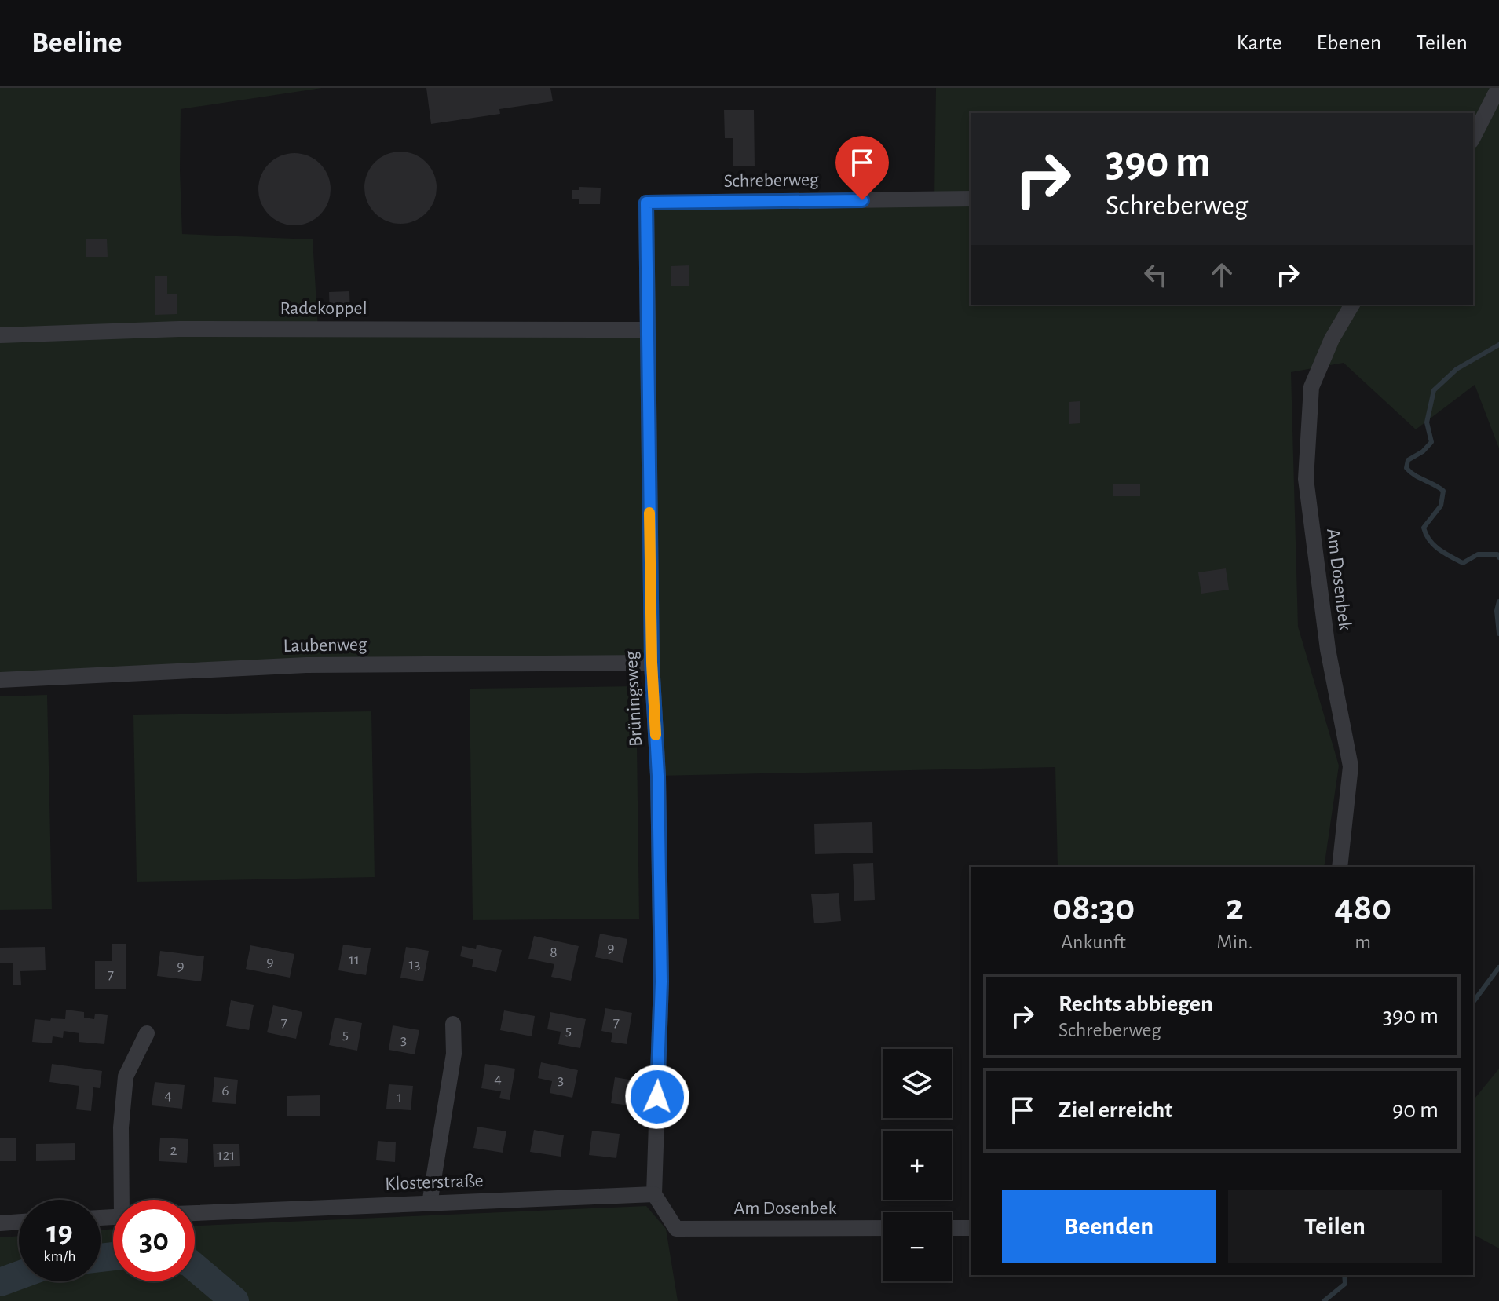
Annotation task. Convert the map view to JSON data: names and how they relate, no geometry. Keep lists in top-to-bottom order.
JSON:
{
  "streets": {
    "street": [
      "Schreberweg",
      "Radekoppel",
      "Am Dosenbek",
      "Laubenweg",
      "Brüningsweg",
      "Klosterstraße"
    ]
  },
  "crossings": [
    ["Schreberweg", "Brüningsweg"],
    ["Radekoppel", "Brüningsweg"],
    ["Am Dosenbek", "Brüningsweg"],
    ["Am Dosenbek", "Klosterstraße"],
    ["Laubenweg", "Brüningsweg"],
    ["Brüningsweg", "Klosterstraße"]
  ],
  "house_numbers": [
    "9",
    "8",
    "11",
    "9",
    "13",
    "9",
    "7",
    "7",
    "7",
    "5",
    "5",
    "3",
    "4",
    "3",
    "6",
    "4",
    "1",
    "2",
    "121"
  ],
  "page": {
    "header": "Beeline",
    "nav": ["Karte", "Ebenen", "Teilen"],
    "turn": ["390 m", "Schreberweg"],
    "eta": [
      "08:30",
      "Ankunft",
      "2",
      "Min.",
      "480",
      "m"
    ],
    "list": [
      {
        "name": "Rechts abbiegen",
        "note": "Schreberweg",
        "value": "390 m"
      },
      {
        "name": "Ziel erreicht",
        "value": "90 m"
      }
    ],
    "map_buttons": ["+", "−"],
    "buttons": ["Beenden", "Teilen"],
    "speed": "19 km/h",
    "limit": "30"
  }
}
